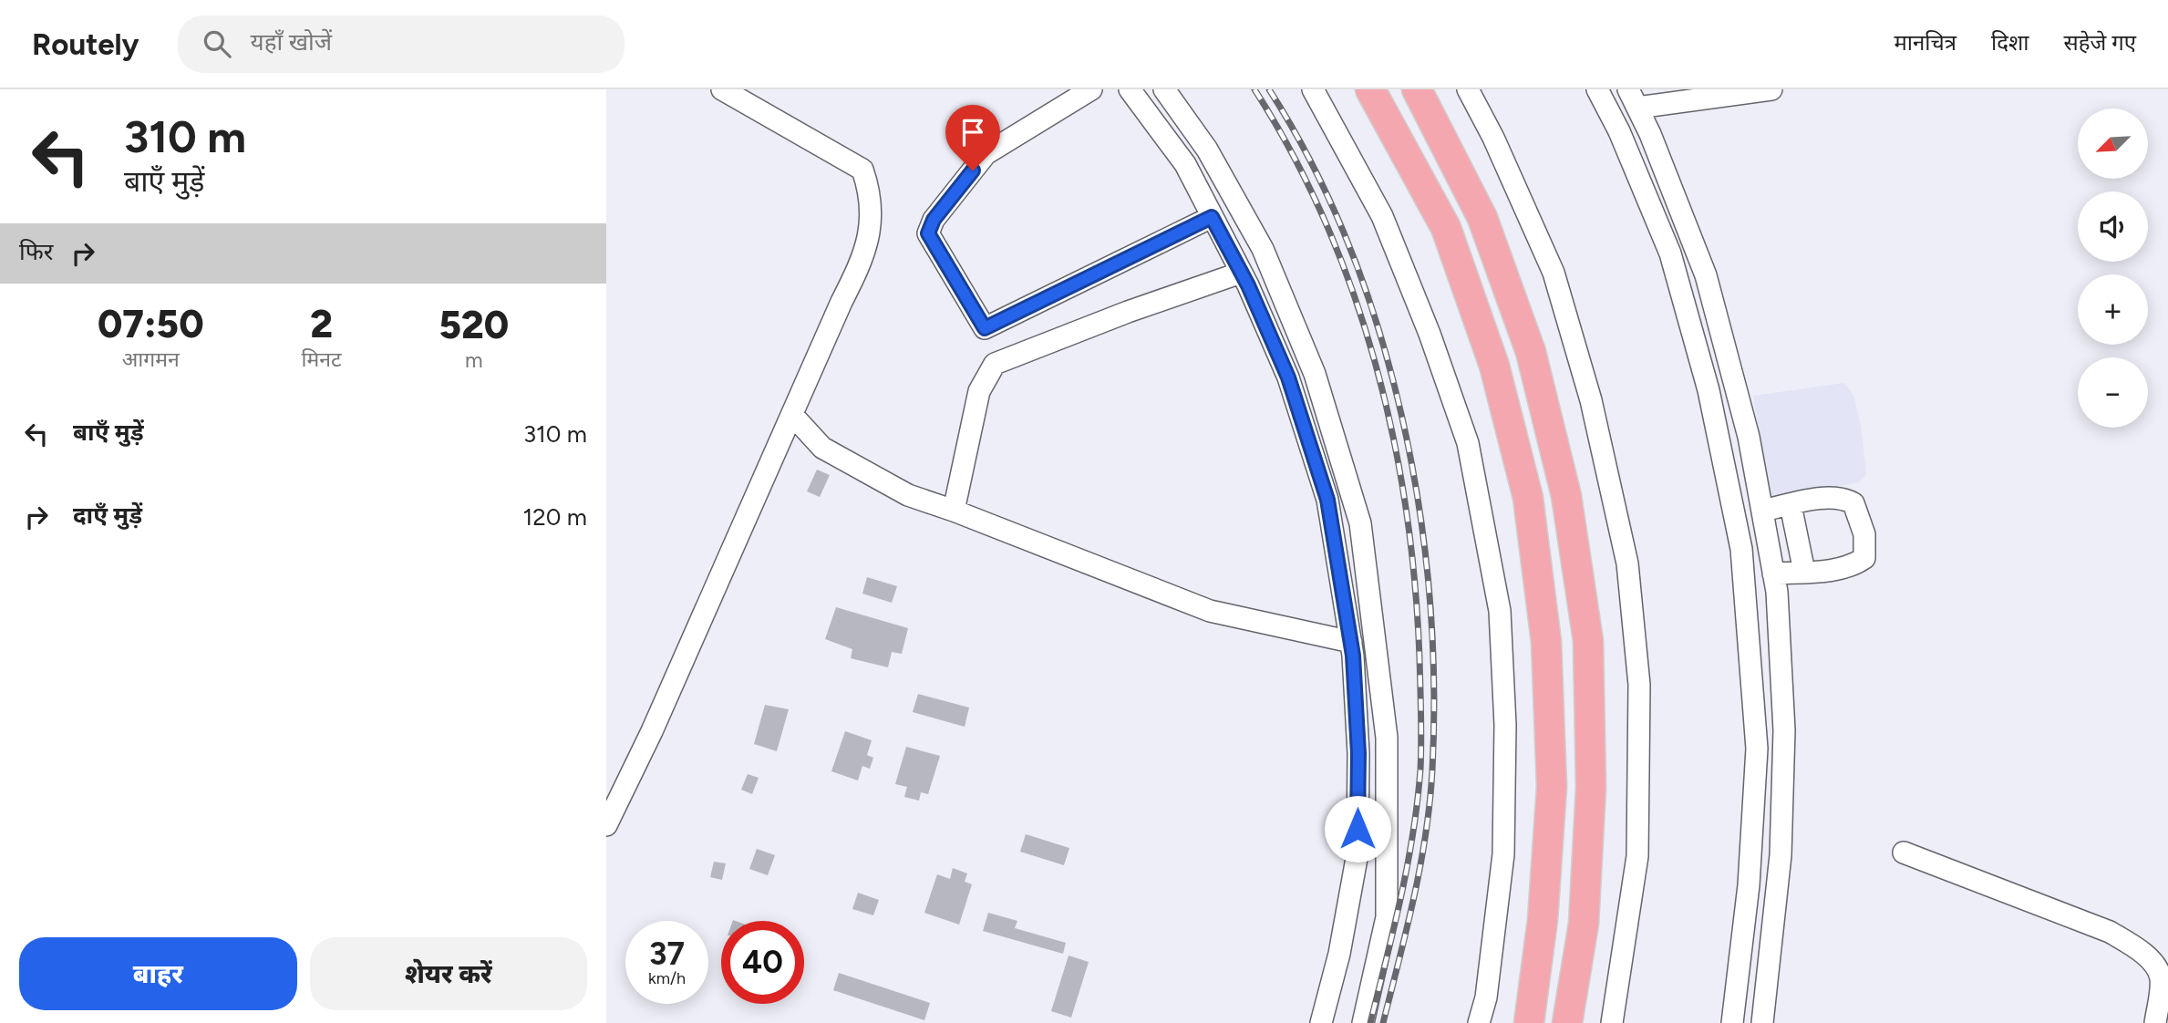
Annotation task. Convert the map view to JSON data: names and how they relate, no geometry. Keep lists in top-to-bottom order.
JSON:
{
  "north": "bottom left",
  "page": {
    "header": "Routely",
    "search": "यहाँ खोजें",
    "nav": ["मानचित्र", "दिशा", "सहेजे गए"],
    "turn": ["310 m", "बाएँ मुड़ें"],
    "map_buttons": ["+", "−"],
    "then": "फिर",
    "eta": [
      "07:50",
      "आगमन",
      "2",
      "मिनट",
      "520",
      "m"
    ],
    "list": [
      {
        "name": "बाएँ मुड़ें",
        "value": "310 m"
      },
      {
        "name": "दाएँ मुड़ें",
        "value": "120 m"
      }
    ],
    "speed": "37 km/h",
    "limit": "40",
    "buttons": ["बाहर", "शेयर करें"]
  }
}
